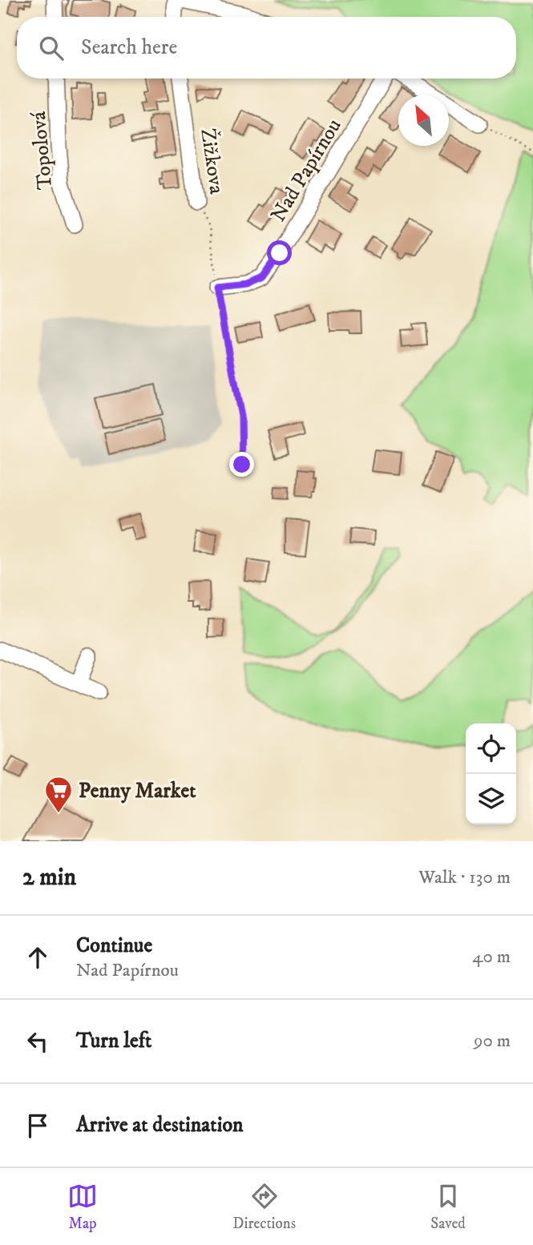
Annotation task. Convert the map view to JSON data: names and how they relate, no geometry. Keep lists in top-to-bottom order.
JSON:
{
  "streets": {
    "street": ["Topolová", "Žižkova", "Nad Papírnou"]
  },
  "crossings": [
    ["Žižkova", "Nad Papírnou"]
  ],
  "places": {
    "supermarket": ["Penny Market"]
  },
  "north": "top left",
  "page": {
    "search": "Search here",
    "heading": ["2 min", "Walk · 130 m"],
    "list": [
      ["Continue", "Nad Papírnou", "40 m"],
      ["Turn left", "90 m"],
      "Arrive at destination"
    ],
    "nav": ["Map", "Directions", "Saved"]
  }
}
